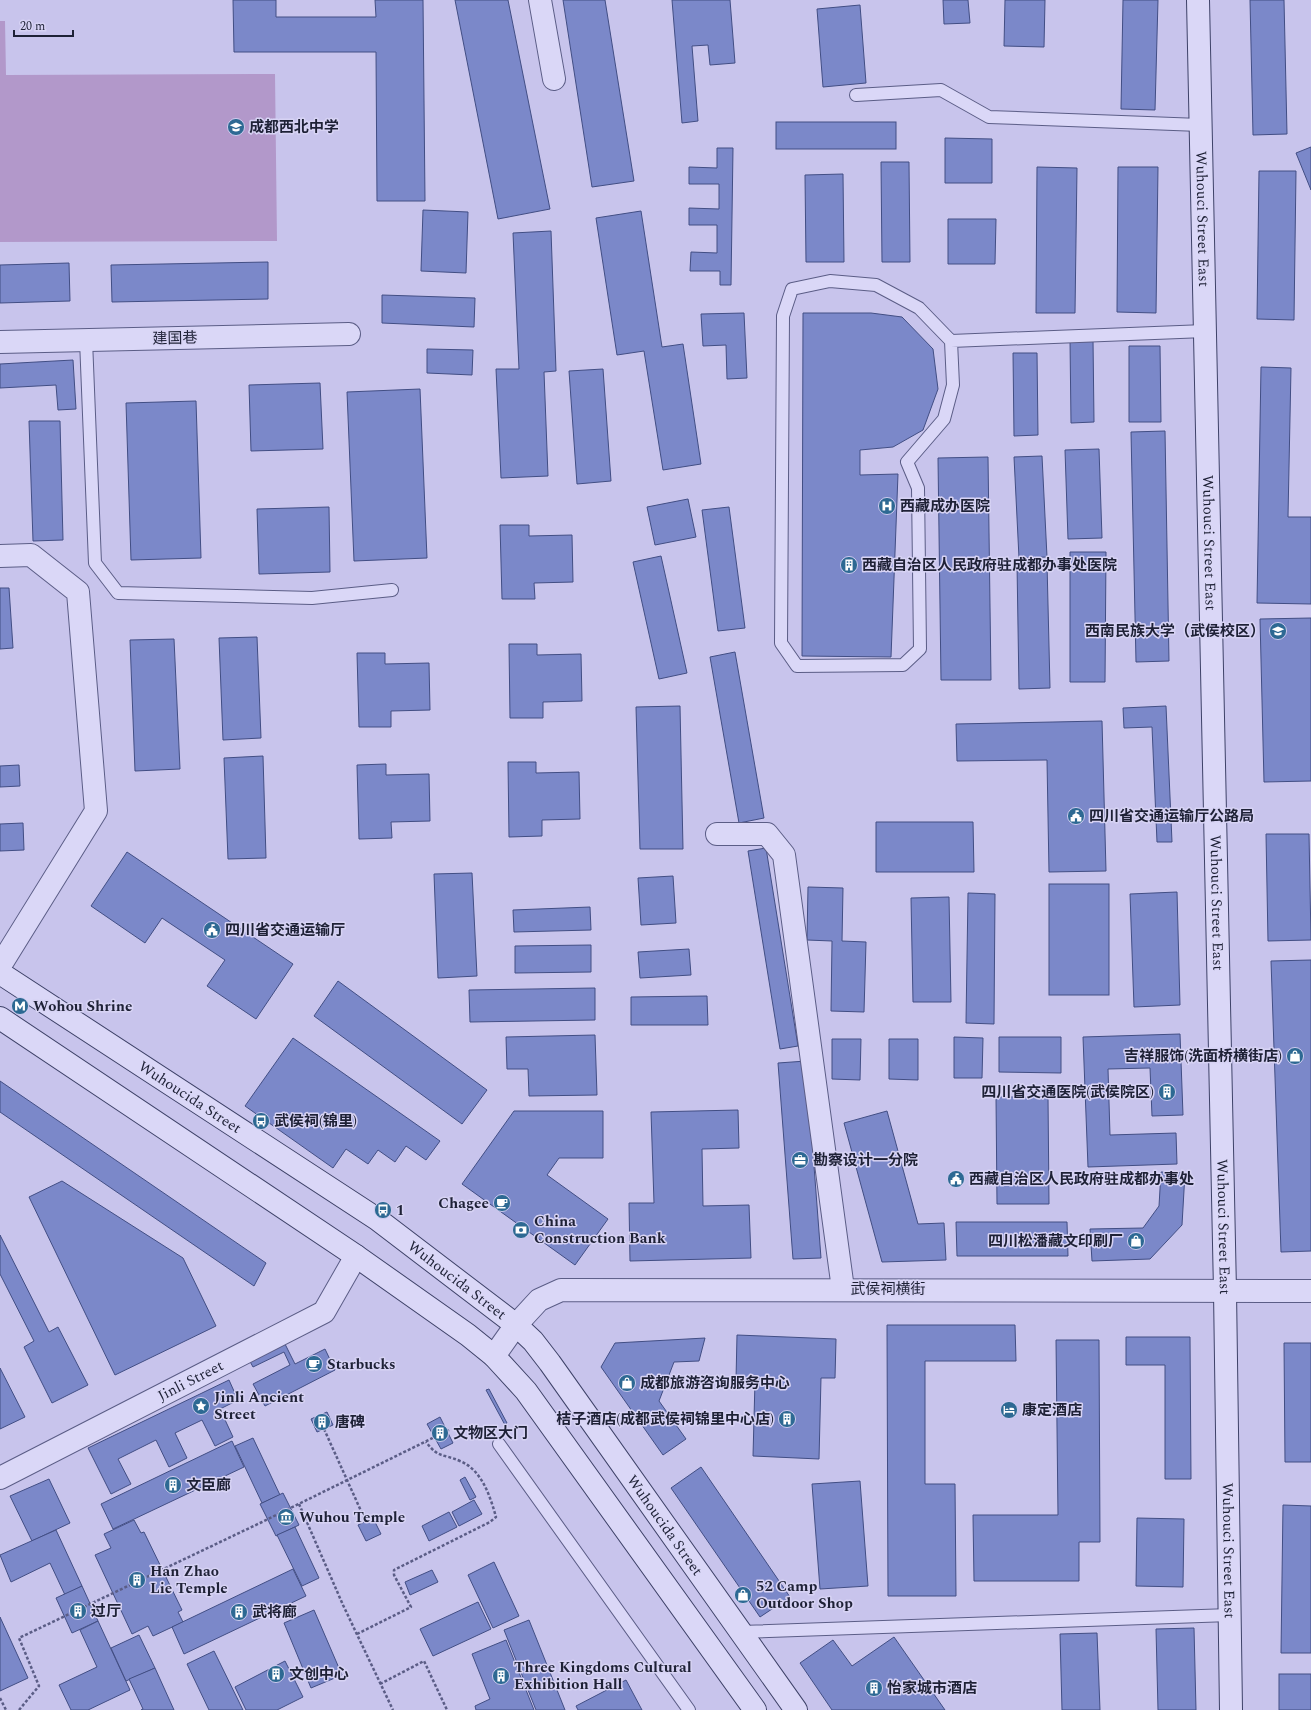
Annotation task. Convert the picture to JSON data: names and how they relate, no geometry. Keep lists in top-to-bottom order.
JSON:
{
  "streets": {
    "street": [
      "Wuhouci Street East",
      "建国巷",
      "Wuhoucida Street",
      "武侯祠横街",
      "Jinli Street"
    ]
  },
  "crossings": [
    ["Wuhouci Street East", "武侯祠横街"],
    ["Wuhoucida Street", "武侯祠横街"]
  ],
  "places": {
    "school or university": ["成都西北中学", "西南民族大学（武侯校区）"],
    "hospital": ["西藏成办医院"],
    "building": [
      "西藏自治区人民政府驻成都办事处医院",
      "四川省交通医院(武侯院区)",
      "桔子酒店(成都武侯祠锦里中心店)",
      "唐碑",
      "文物区大门",
      "文臣廊",
      "Han Zhao Lie Temple",
      "过厅",
      "武将廊",
      "文创中心",
      "Three Kingdoms Cultural Exhibition Hall",
      "怡家城市酒店"
    ],
    "public building": ["四川省交通运输厅公路局", "四川省交通运输厅", "西藏自治区人民政府驻成都办事处"],
    "metro station": ["Wohou Shrine"],
    "shop": [
      "吉祥服饰(洗面桥横街店)",
      "四川松潘藏文印刷厂",
      "成都旅游咨询服务中心",
      "52 Camp Outdoor Shop"
    ],
    "bus stop": ["武侯祠(锦里)", "1"],
    "office": ["勘察设计一分院"],
    "cafe": ["Chagee", "Starbucks"],
    "bank": ["China Construction Bank"],
    "place": ["Jinli Ancient Street"],
    "hotel": ["康定酒店"],
    "museum": ["Wuhou Temple"]
  },
  "scale_bar": "20 m"
}
